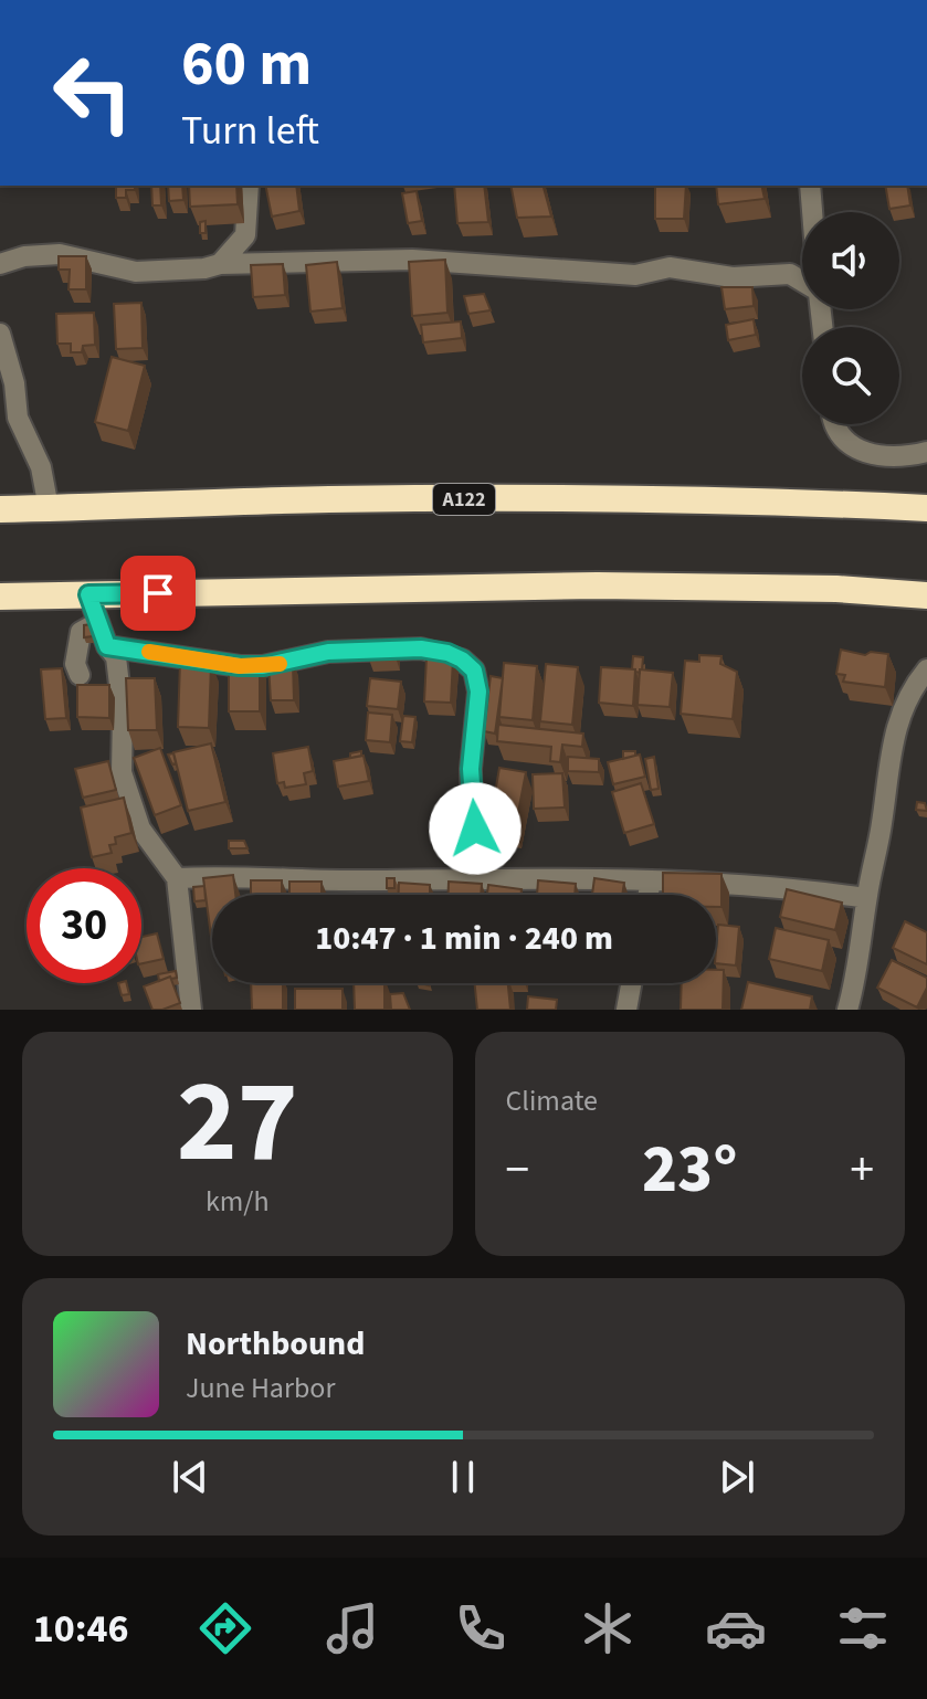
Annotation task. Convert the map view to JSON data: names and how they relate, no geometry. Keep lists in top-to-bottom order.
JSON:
{
  "streets": {
    "highway": ["A122"]
  },
  "page": {
    "turn": ["60 m", "Turn left"],
    "limit": "30",
    "trip": "10:47 · 1 min · 240 m",
    "tile": [
      ["27", "km/h"],
      "Climate"
    ],
    "heat": ["−", "23°", "+"],
    "song": ["Northbound", "June Harbor"],
    "tabs": "10:46"
  }
}
